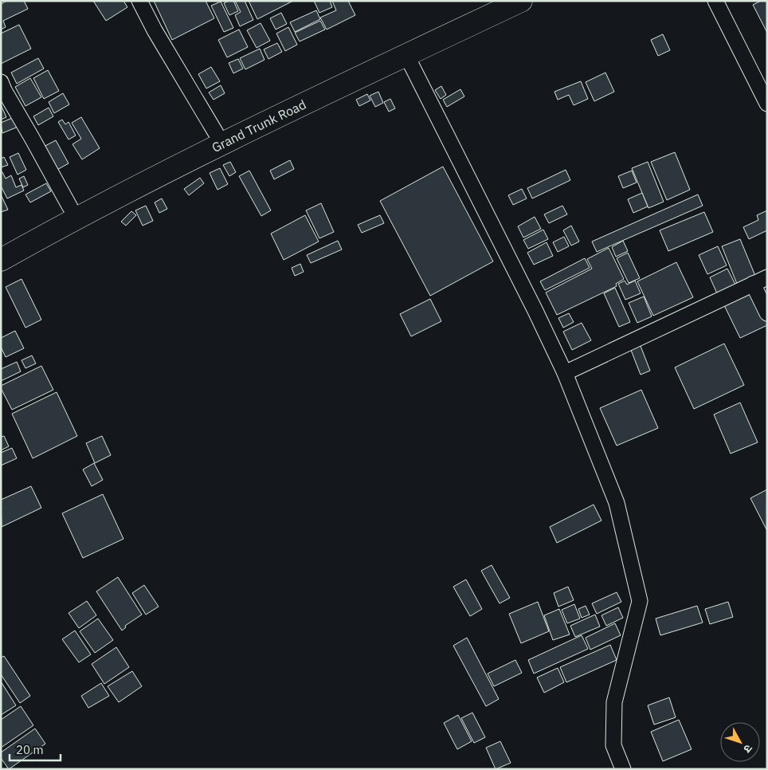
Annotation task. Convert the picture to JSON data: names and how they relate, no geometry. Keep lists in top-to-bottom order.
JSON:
{
  "streets": {
    "highway": ["Grand Trunk Road"]
  },
  "scale_bar": "20 m",
  "north": "bottom right"
}
